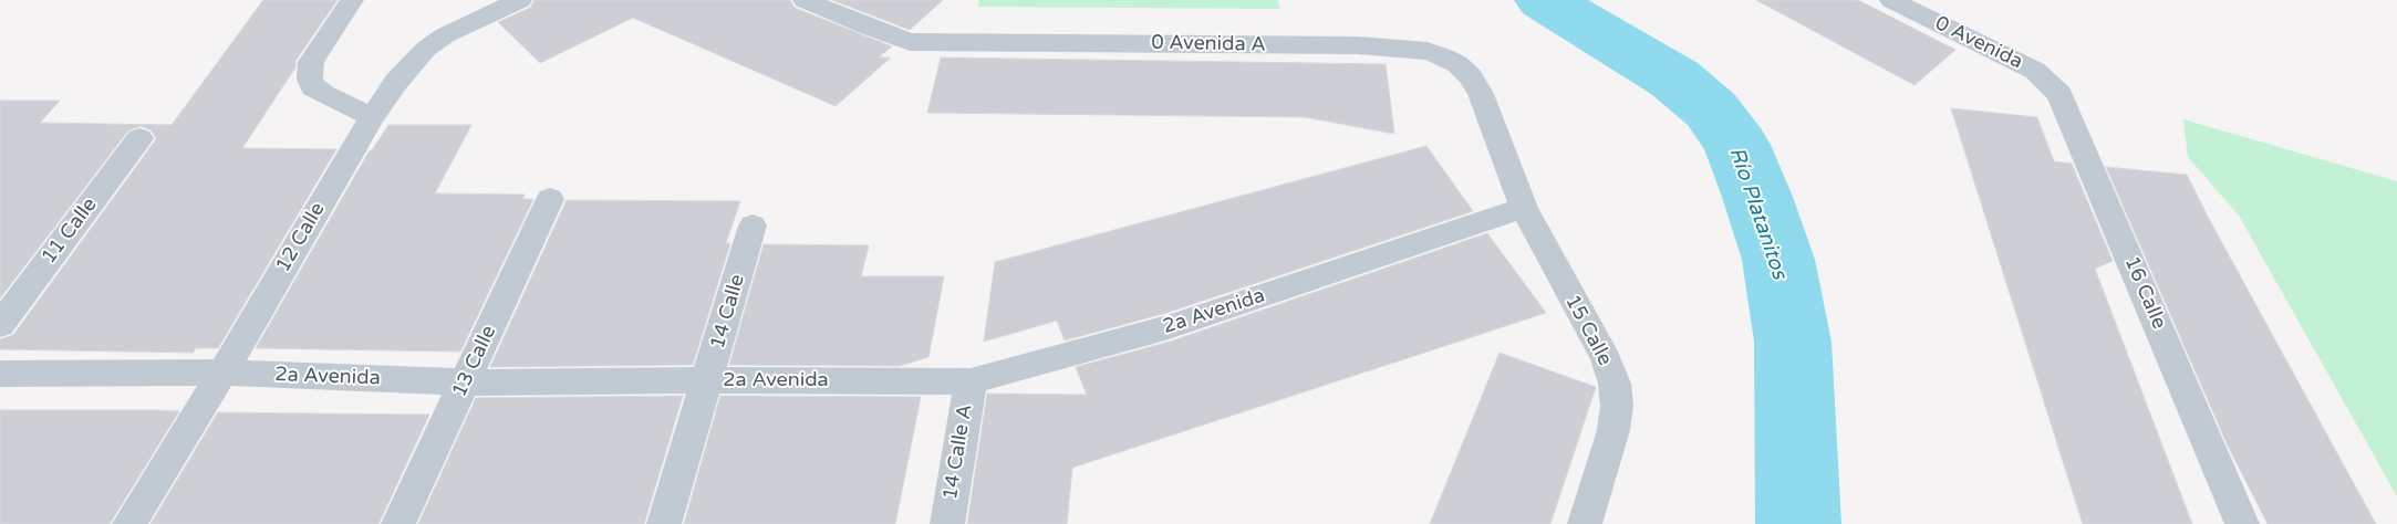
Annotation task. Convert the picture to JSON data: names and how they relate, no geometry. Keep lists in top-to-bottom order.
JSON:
{
  "streets": {
    "street": [
      "0 Avenida",
      "0 Avenida A",
      "11 Calle",
      "12 Calle",
      "16 Calle",
      "14 Calle",
      "2a Avenida",
      "15 Calle",
      "13 Calle",
      "14 Calle A"
    ]
  },
  "crossings": [
    ["0 Avenida", "16 Calle"],
    ["0 Avenida A", "2a Avenida"],
    ["0 Avenida A", "15 Calle"],
    ["12 Calle", "2a Avenida"],
    ["14 Calle", "2a Avenida"],
    ["2a Avenida", "15 Calle"],
    ["2a Avenida", "13 Calle"],
    ["2a Avenida", "14 Calle A"]
  ],
  "water": ["Río Platanitos"]
}
